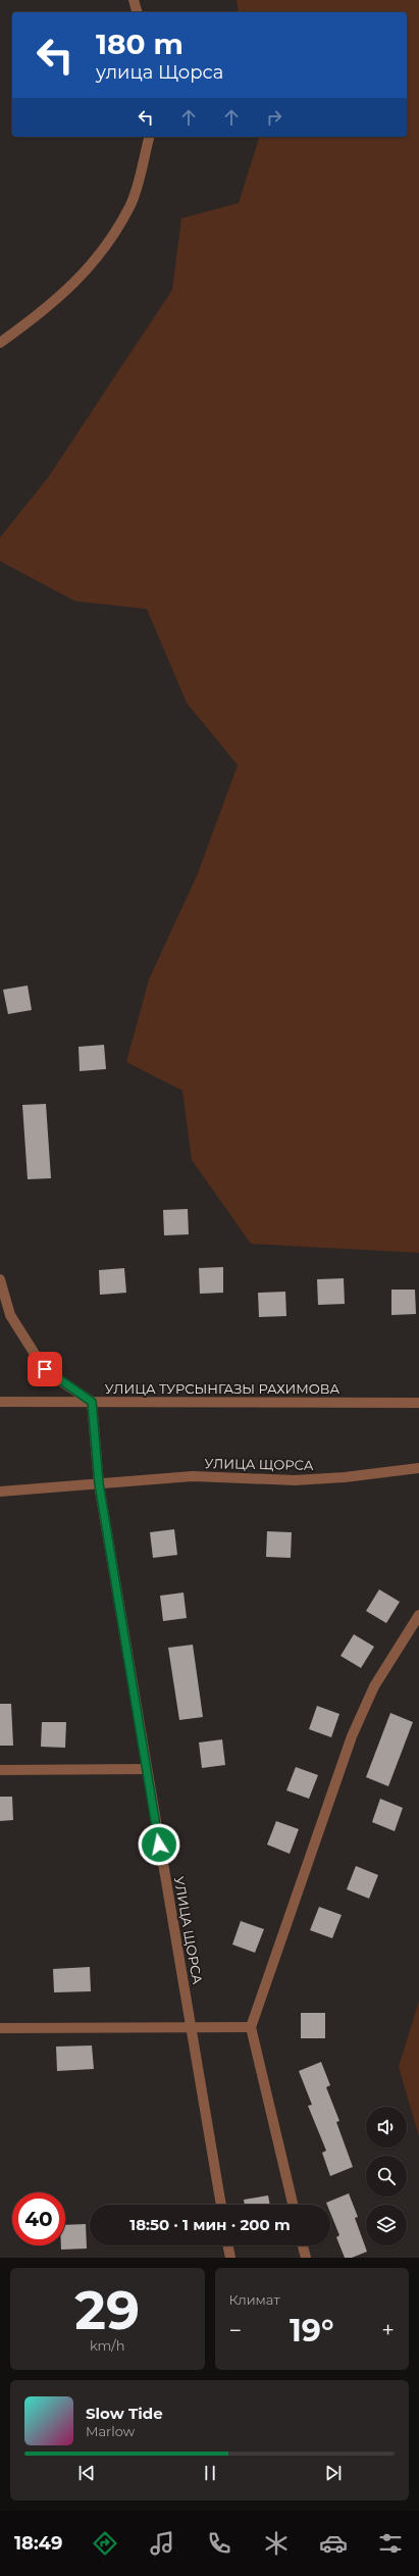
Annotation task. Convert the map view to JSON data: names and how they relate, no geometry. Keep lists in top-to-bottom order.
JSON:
{
  "streets": {
    "street": ["УЛИЦА ТУРСЫНГАЗЫ РАХИМОВА", "УЛИЦА ЩОРСА"]
  },
  "crossings": [
    ["УЛИЦА ТУРСЫНГАЗЫ РАХИМОВА", "УЛИЦА ЩОРСА"]
  ],
  "page": {
    "turn": ["180 m", "улица Щорса"],
    "limit": "40",
    "trip": "18:50 · 1 мин · 200 m",
    "tile": [
      ["29", "km/h"],
      "Климат"
    ],
    "heat": ["−", "19°", "+"],
    "song": ["Slow Tide", "Marlow"],
    "tabs": "18:49"
  }
}
